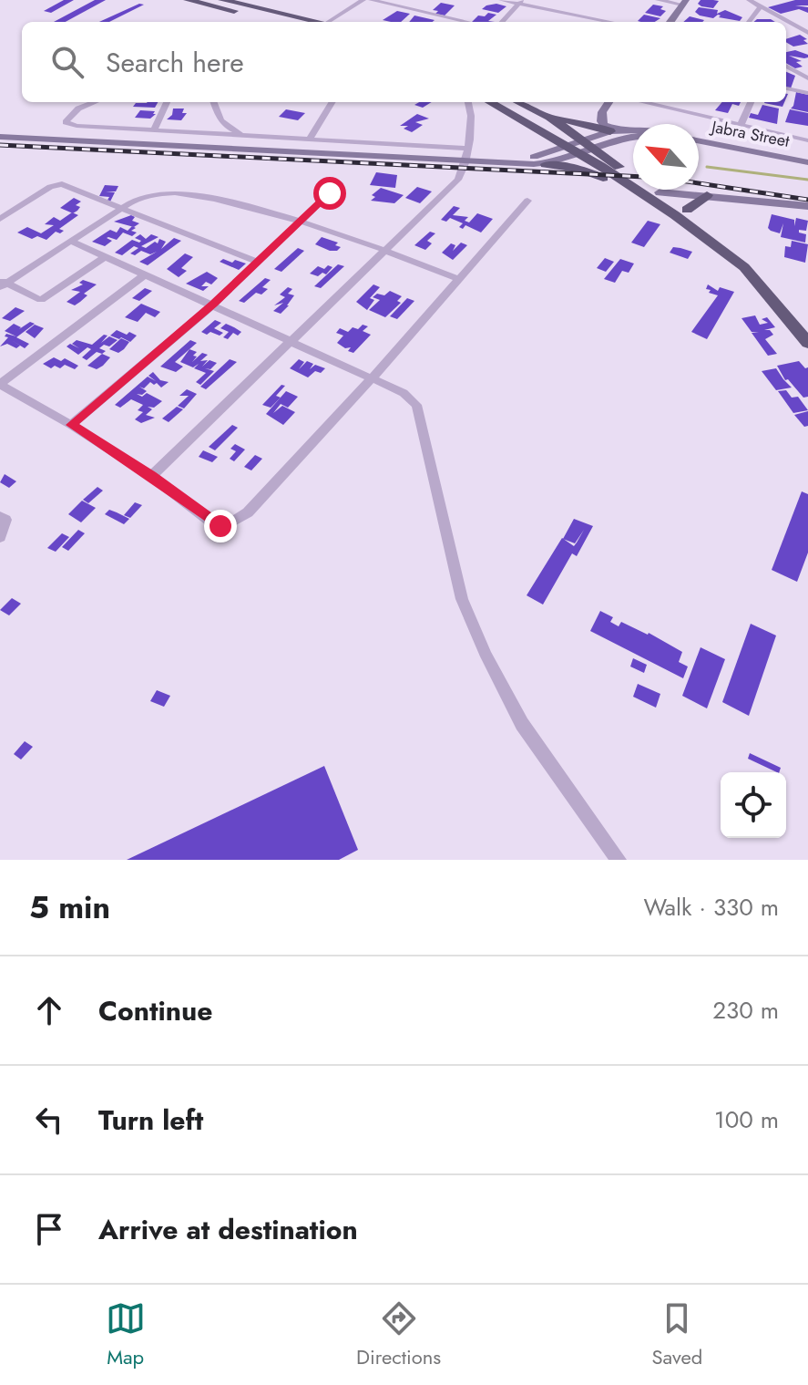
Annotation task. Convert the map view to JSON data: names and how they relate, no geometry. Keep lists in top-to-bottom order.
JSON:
{
  "streets": {
    "street": ["Jabra Street"]
  },
  "north": "top left",
  "page": {
    "search": "Search here",
    "heading": ["5 min", "Walk · 330 m"],
    "list": [
      ["Continue", "230 m"],
      ["Turn left", "100 m"],
      "Arrive at destination"
    ],
    "nav": ["Map", "Directions", "Saved"]
  }
}
